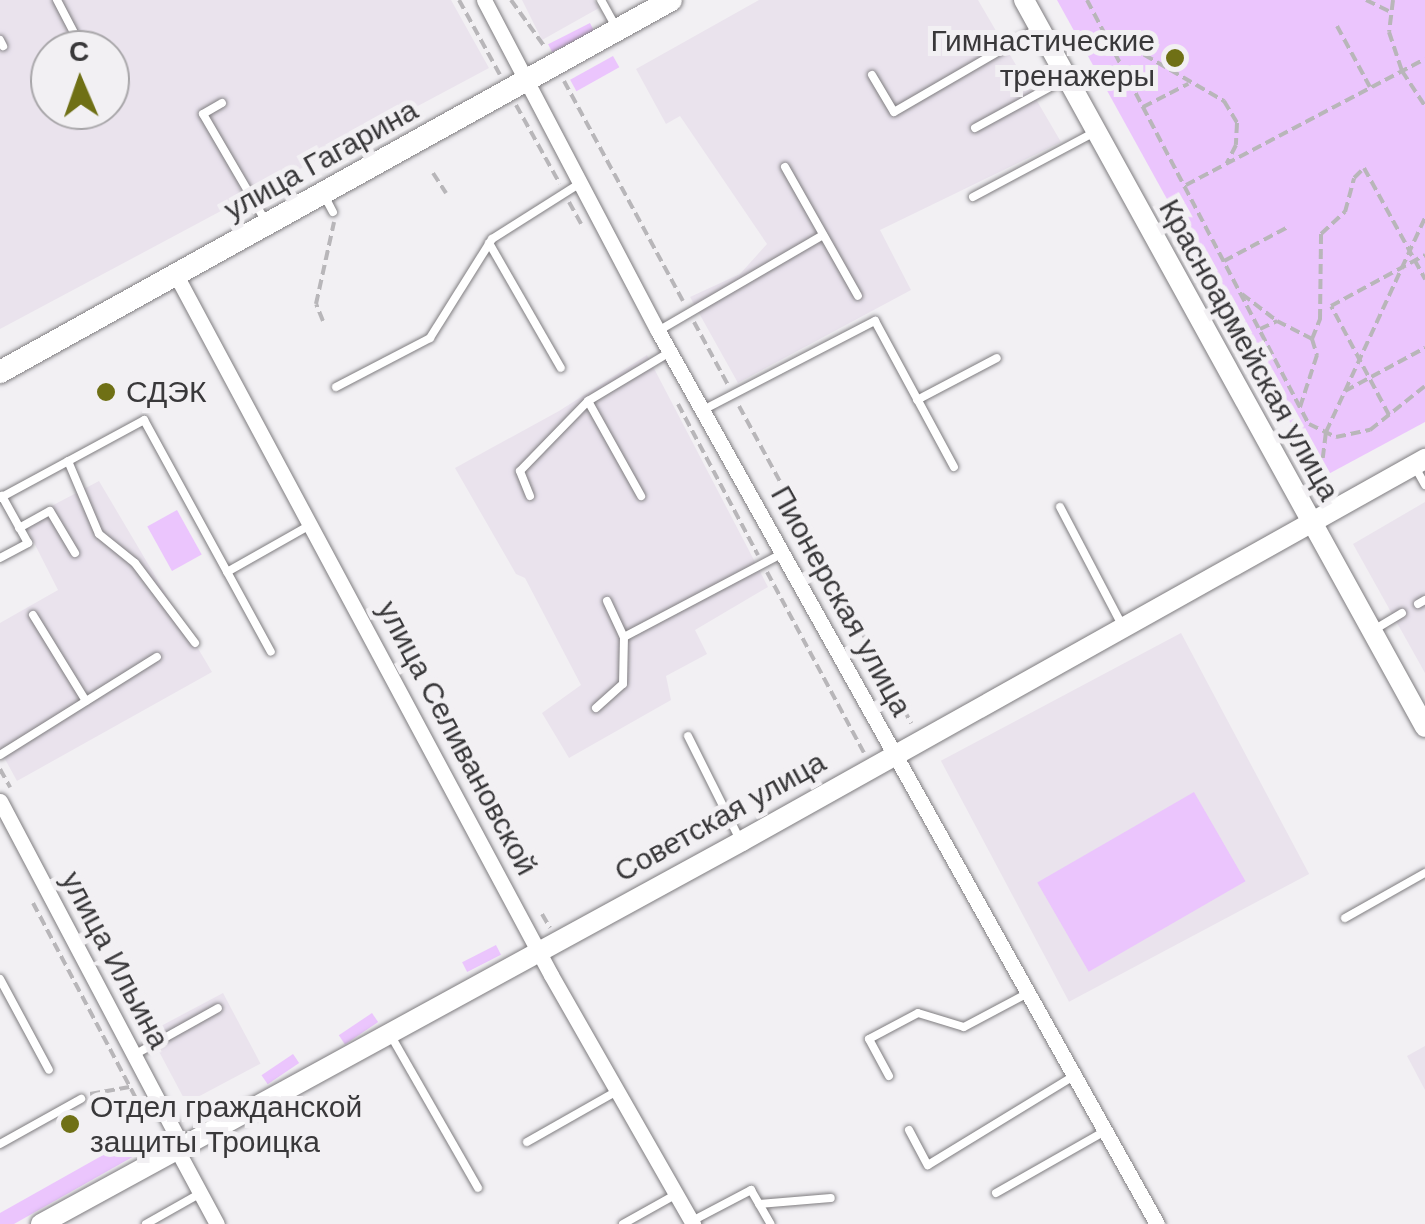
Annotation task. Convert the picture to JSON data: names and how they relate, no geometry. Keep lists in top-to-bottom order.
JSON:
{
  "streets": {
    "main road": ["улица Гагарина"],
    "street": [
      "Красноармейская улица",
      "Пионерская улица",
      "улица Селивановской",
      "Советская улица",
      "улица Ильина"
    ]
  },
  "crossings": [
    ["улица Гагарина", "Пионерская улица"],
    ["улица Гагарина", "улица Селивановской"],
    ["Красноармейская улица", "Советская улица"],
    ["Пионерская улица", "Советская улица"],
    ["улица Селивановской", "Советская улица"],
    ["Советская улица", "улица Ильина"]
  ],
  "places": ["Гимнастические тренажеры", "СДЭК", "Отдел гражданской защиты Троицка"],
  "north": "top"
}
